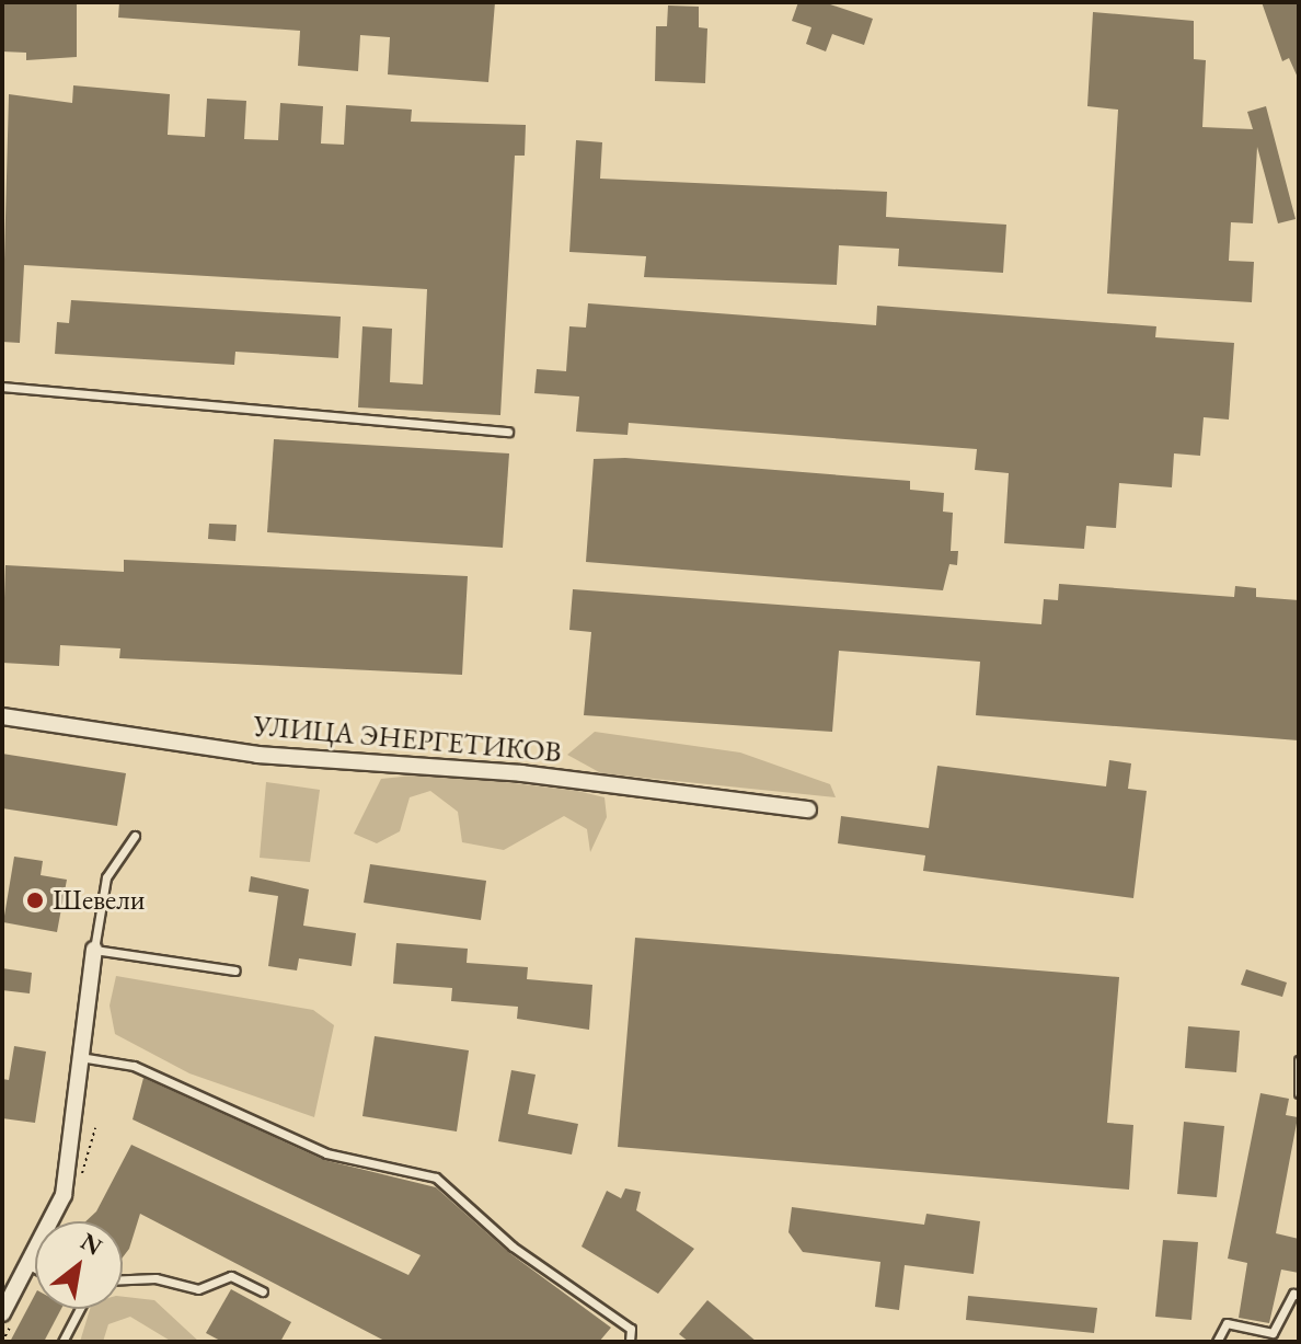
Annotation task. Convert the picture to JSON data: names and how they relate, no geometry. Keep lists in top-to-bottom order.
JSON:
{
  "streets": {
    "street": ["УЛИЦА ЭНЕРГЕТИКОВ"]
  },
  "places": ["Шевели"],
  "north": "top right"
}
